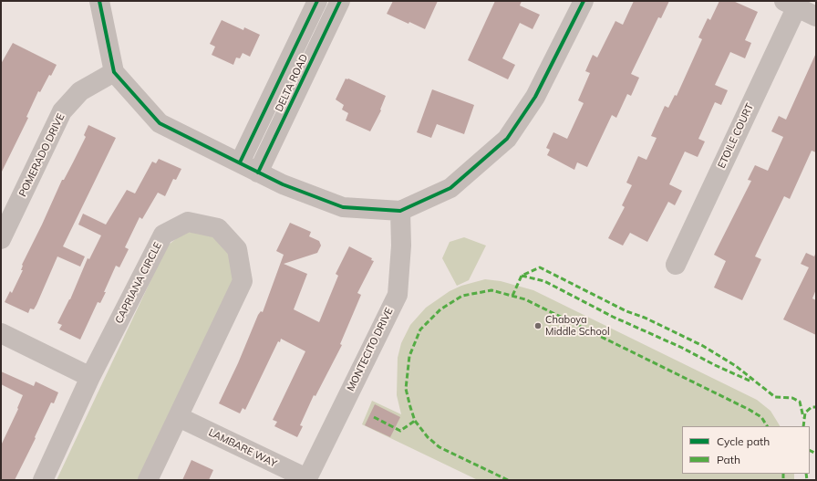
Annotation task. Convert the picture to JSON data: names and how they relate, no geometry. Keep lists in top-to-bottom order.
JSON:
{
  "streets": {
    "street": [
      "DELTA ROAD",
      "ETOILE COURT",
      "POMERADO DRIVE",
      "CAPRIANA CIRCLE",
      "MONTECITO DRIVE",
      "LAMBARE WAY"
    ]
  },
  "crossings": [
    ["CAPRIANA CIRCLE", "LAMBARE WAY"],
    ["MONTECITO DRIVE", "LAMBARE WAY"]
  ],
  "places": ["Chaboya Middle School"],
  "legend": ["Cycle path", "Path"]
}
